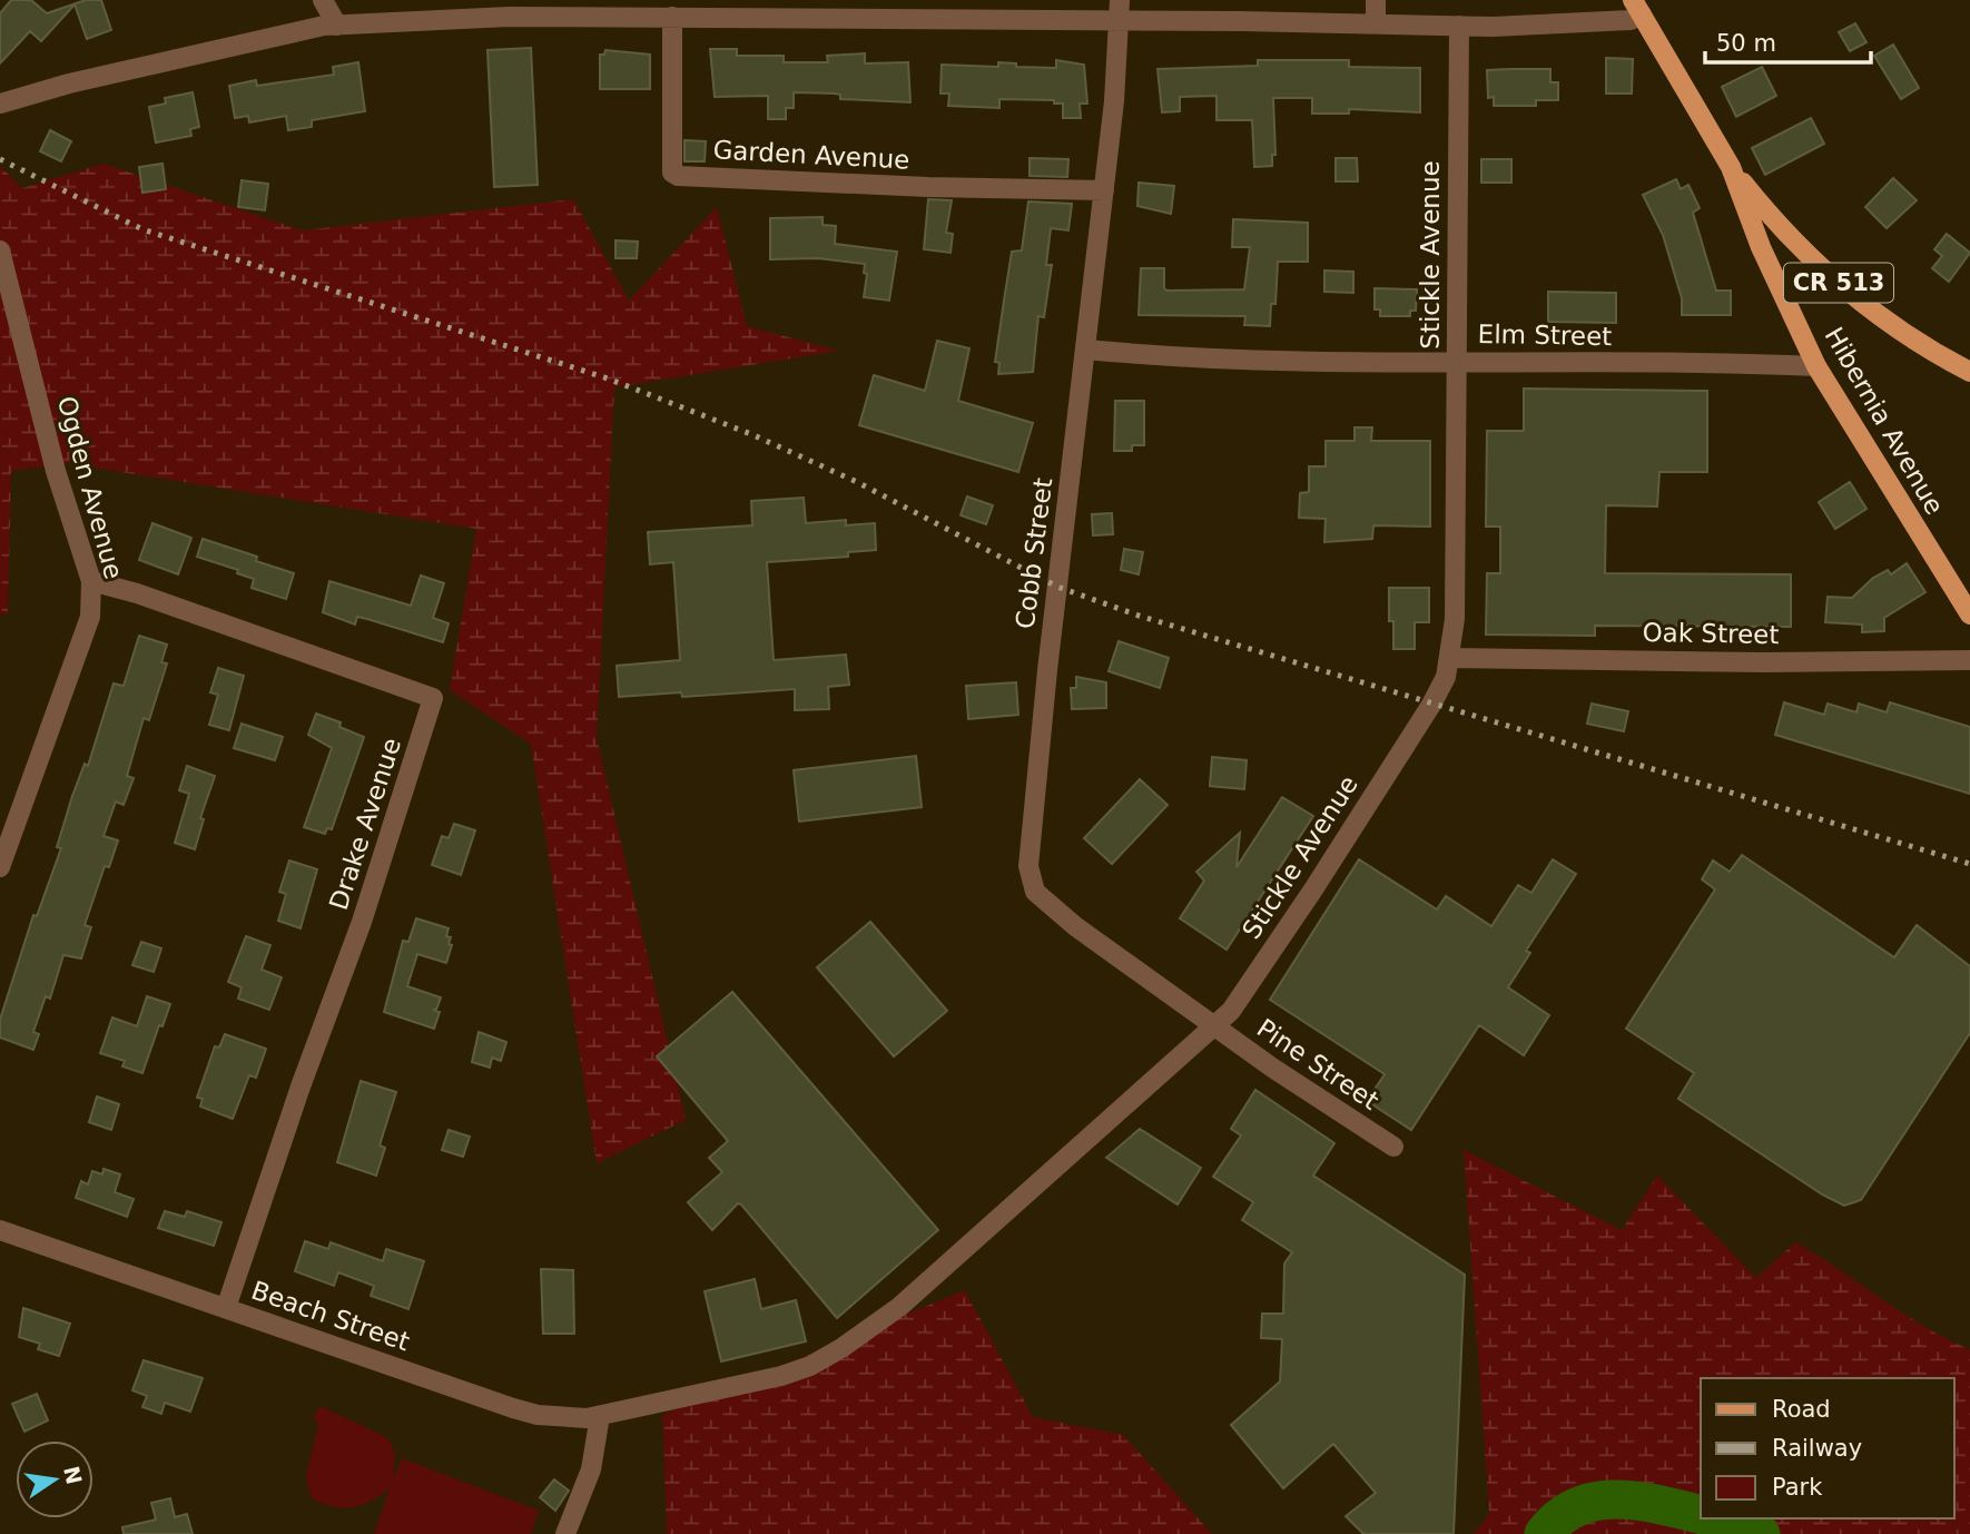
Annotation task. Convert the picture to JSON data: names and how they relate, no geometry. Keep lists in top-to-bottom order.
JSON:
{
  "streets": {
    "main road": ["CR 513", "Hibernia Avenue"],
    "street": [
      "Garden Avenue",
      "Stickle Avenue",
      "Elm Street",
      "Ogden Avenue",
      "Cobb Street",
      "Oak Street",
      "Drake Avenue",
      "Pine Street",
      "Beach Street"
    ]
  },
  "crossings": [
    ["Garden Avenue", "Cobb Street"],
    ["Stickle Avenue", "Elm Street"],
    ["Stickle Avenue", "Cobb Street"],
    ["Stickle Avenue", "Oak Street"],
    ["Stickle Avenue", "Pine Street"],
    ["Stickle Avenue", "Beach Street"],
    ["CR 513", "Hibernia Avenue"],
    ["Elm Street", "Hibernia Avenue"],
    ["Elm Street", "Cobb Street"],
    ["Ogden Avenue", "Drake Avenue"],
    ["Cobb Street", "Pine Street"],
    ["Drake Avenue", "Beach Street"]
  ],
  "legend": ["Road", "Railway", "Park"],
  "scale_bar": "50 m",
  "north": "right"
}
